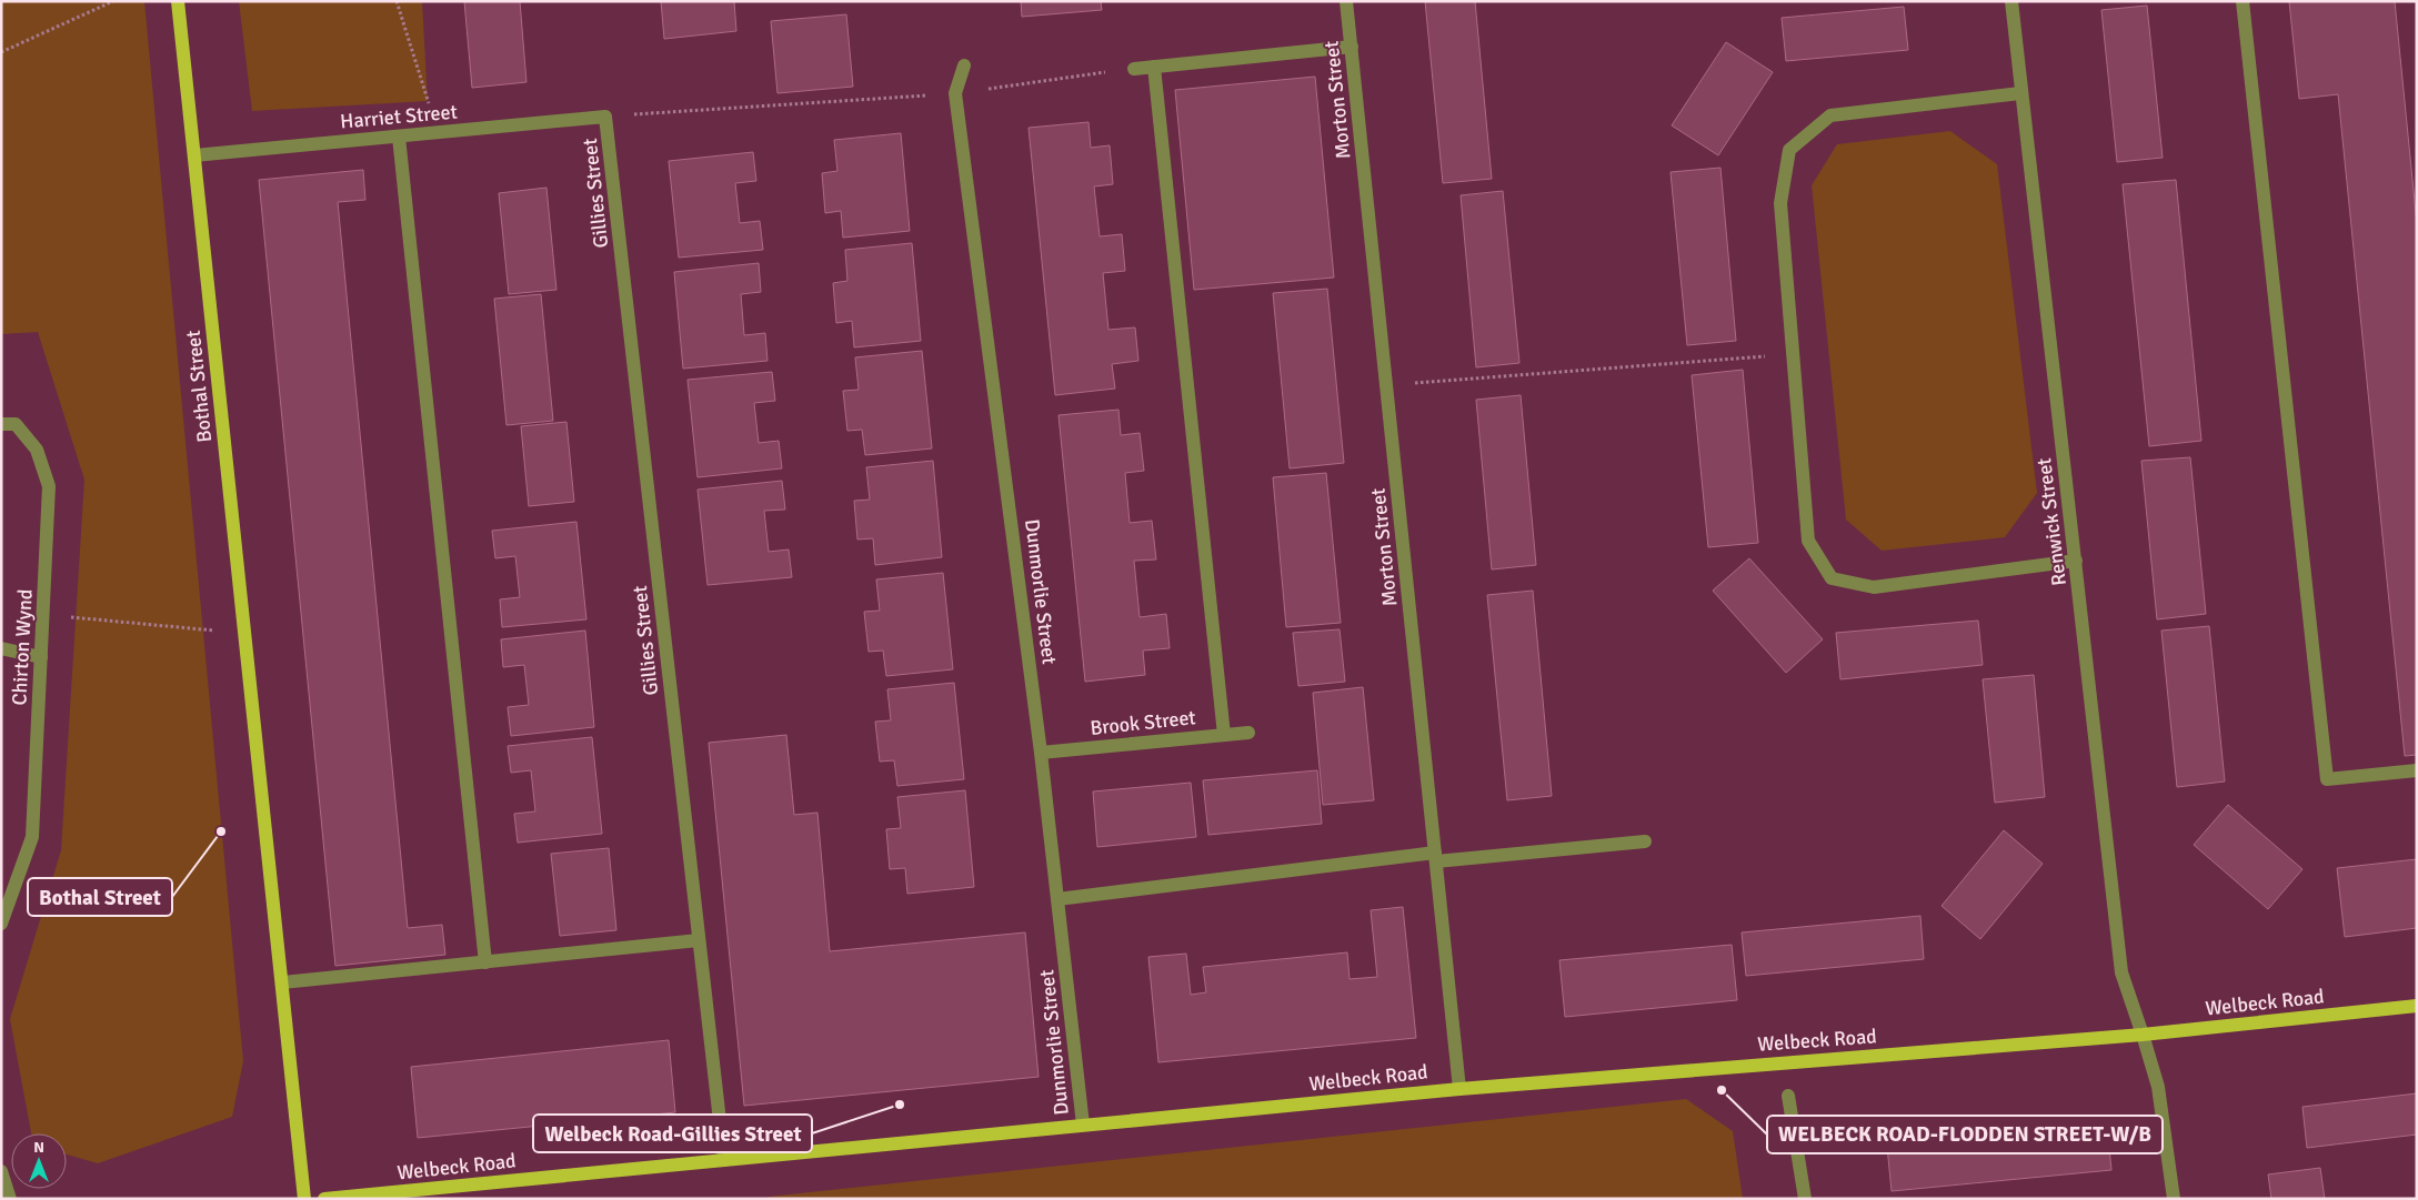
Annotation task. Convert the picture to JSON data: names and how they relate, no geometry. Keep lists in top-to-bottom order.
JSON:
{
  "streets": {
    "main road": ["Bothal Street", "Welbeck Road"],
    "street": [
      "Morton Street",
      "Harriet Street",
      "Gillies Street",
      "Renwick Street",
      "Dunmorlie Street",
      "Chirton Wynd",
      "Brook Street"
    ]
  },
  "crossings": [
    ["Morton Street", "Welbeck Road"],
    ["Harriet Street", "Gillies Street"],
    ["Harriet Street", "Bothal Street"],
    ["Gillies Street", "Welbeck Road"],
    ["Renwick Street", "Welbeck Road"],
    ["Dunmorlie Street", "Brook Street"],
    ["Dunmorlie Street", "Welbeck Road"]
  ],
  "places": ["Bothal Street", "WELBECK ROAD-FLODDEN STREET-W/B", "Welbeck Road-Gillies Street"],
  "north": "top"
}
